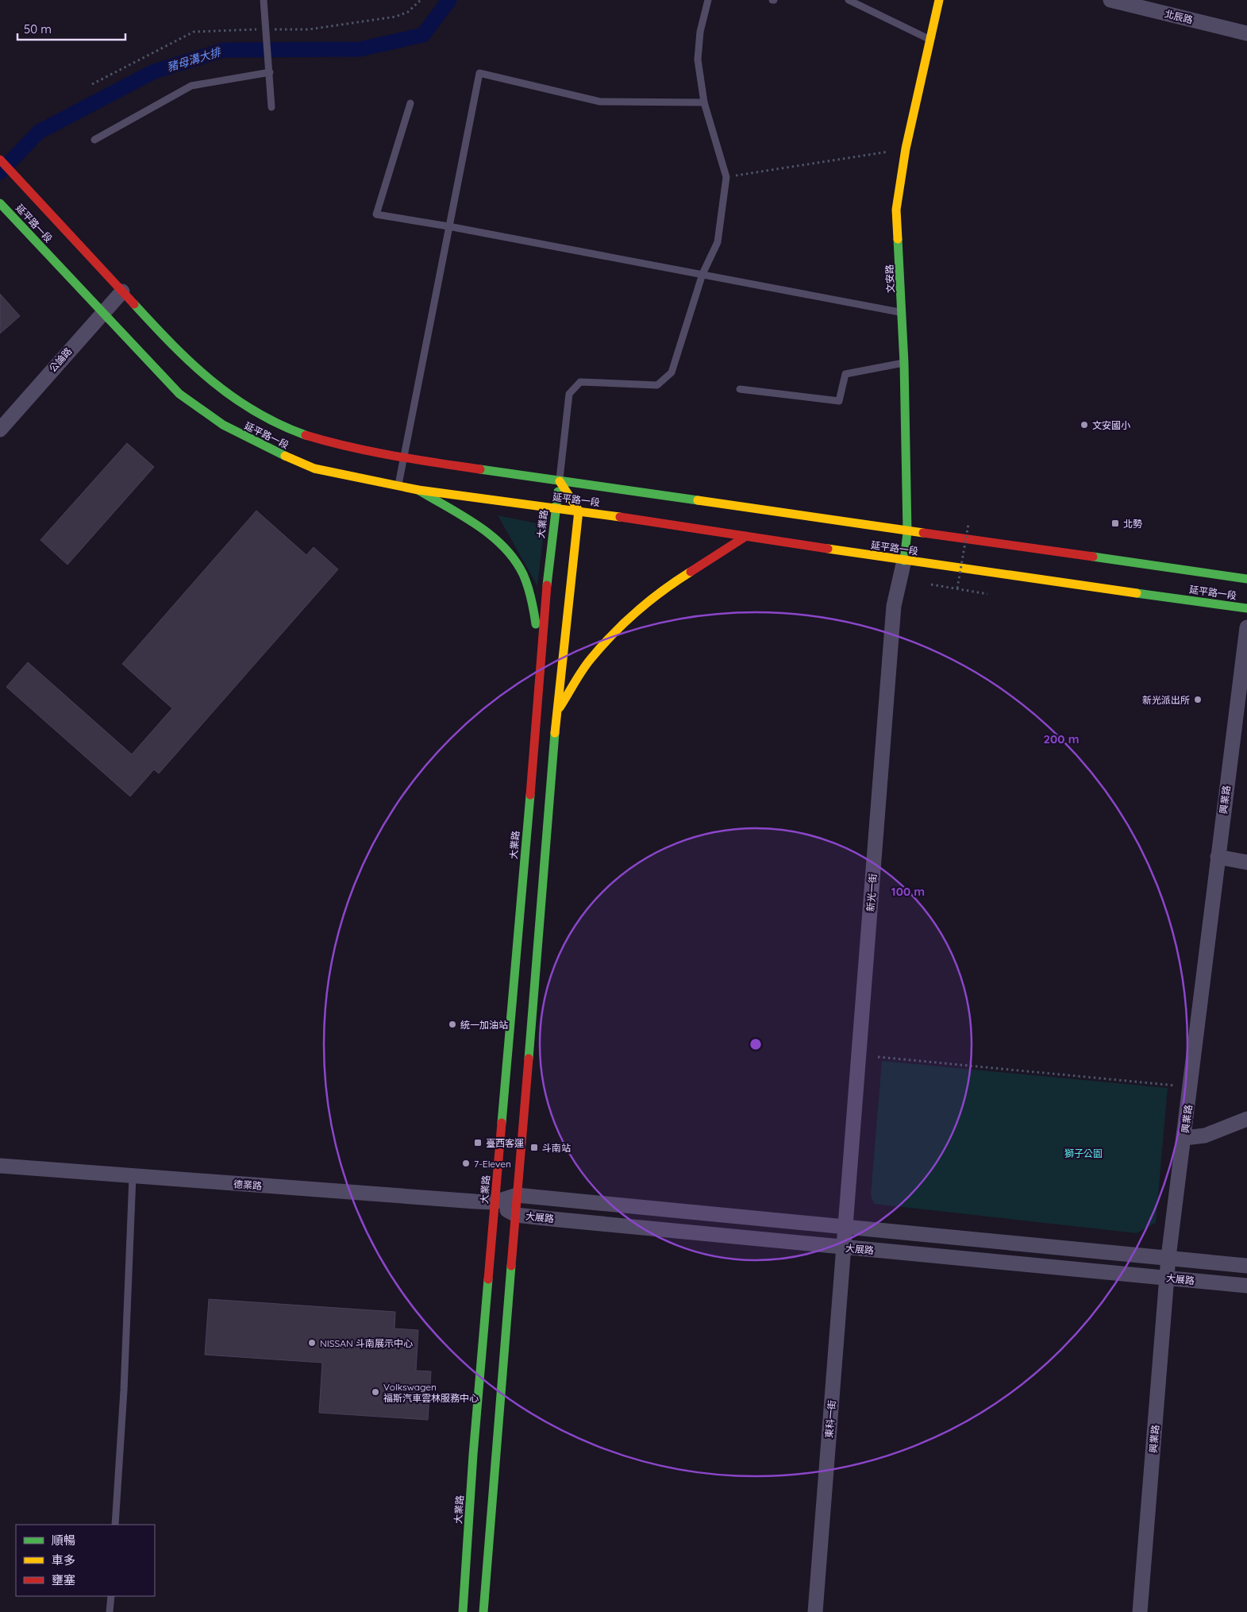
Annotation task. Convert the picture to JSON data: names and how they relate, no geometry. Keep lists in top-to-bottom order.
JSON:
{
  "streets": {
    "main road": ["延平路一段", "文安路", "大業路"],
    "street": [
      "北辰路",
      "公論路",
      "興業路",
      "新光一街",
      "德業路",
      "大展路",
      "東科一街"
    ]
  },
  "crossings": [
    ["延平路一段", "文安路"],
    ["延平路一段", "公論路"],
    ["延平路一段", "大業路"],
    ["延平路一段", "新光一街"],
    ["文安路", "新光一街"],
    ["大業路", "德業路"],
    ["大業路", "大展路"],
    ["興業路", "大展路"],
    ["新光一街", "大展路"],
    ["新光一街", "東科一街"],
    ["德業路", "大展路"],
    ["大展路", "東科一街"]
  ],
  "water": ["豬母溝大排"],
  "parks": ["獅子公園"],
  "places": {
    "other": [
      "文安國小",
      "新光派出所",
      "統一加油站",
      "7-Eleven",
      "NISSAN 斗南展示中心",
      "Volkswagen 福斯汽車雲林服務中心"
    ],
    "transit": ["北勢", "臺西客運", "斗南站"]
  },
  "legend": ["順暢", "車多", "壅塞"],
  "scale_bar": "50 m",
  "rings": ["200 m", "100 m"]
}
